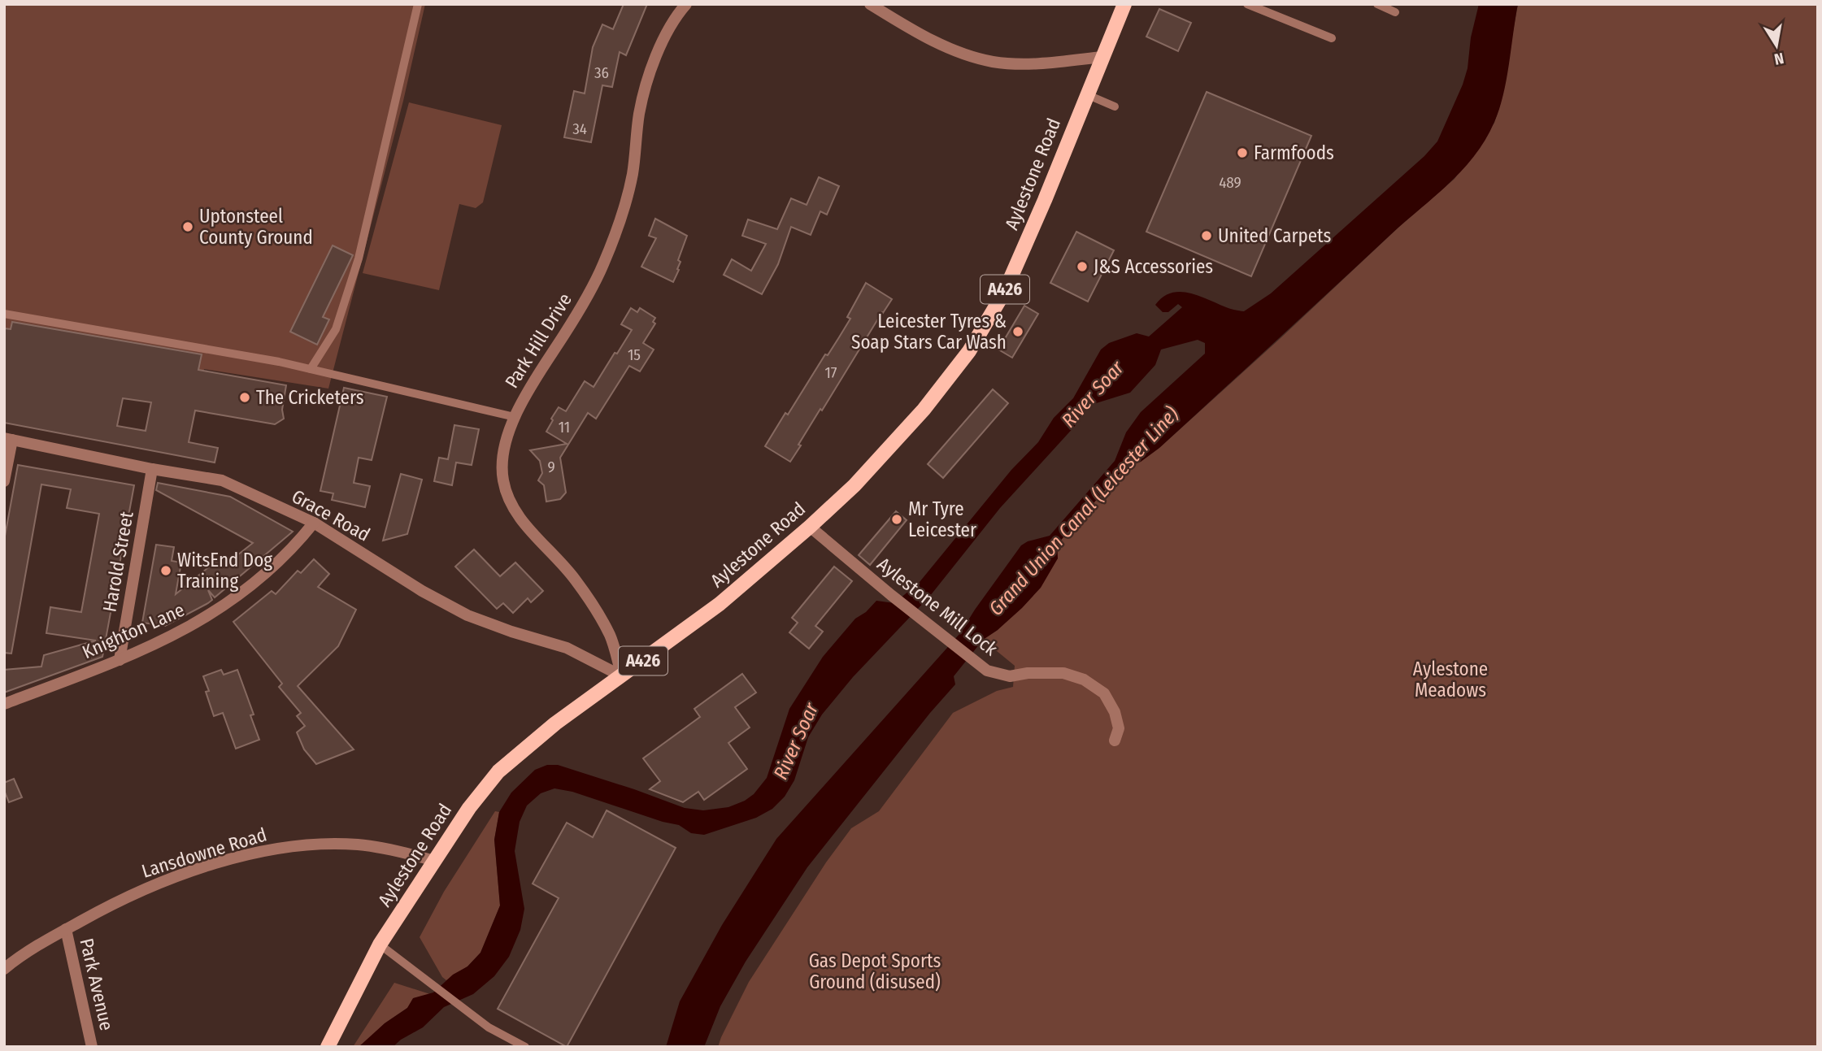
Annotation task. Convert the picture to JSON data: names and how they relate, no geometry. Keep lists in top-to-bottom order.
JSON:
{
  "streets": {
    "main road": ["Aylestone Road", "A426"],
    "street": [
      "Park Hill Drive",
      "Grace Road",
      "Harold Street",
      "Aylestone Mill Lock",
      "Knighton Lane",
      "Lansdowne Road",
      "Park Avenue"
    ]
  },
  "crossings": [
    ["Aylestone Road", "Park Hill Drive"],
    ["Aylestone Road", "Grace Road"],
    ["Aylestone Road", "Aylestone Mill Lock"],
    ["Aylestone Road", "Lansdowne Road"],
    ["Park Hill Drive", "Grace Road"],
    ["Grace Road", "Harold Street"],
    ["Grace Road", "Knighton Lane"],
    ["Harold Street", "Knighton Lane"],
    ["Lansdowne Road", "Park Avenue"]
  ],
  "water": ["River Soar", "Grand Union Canal (Leicester Line)"],
  "parks": ["Aylestone Meadows", "Gas Depot Sports Ground (disused)"],
  "places": [
    "Farmfoods",
    "Uptonsteel County Ground",
    "United Carpets",
    "J&S Accessories",
    "Leicester Tyres & Soap Stars Car Wash",
    "The Cricketers",
    "Mr Tyre Leicester",
    "WitsEnd Dog Training"
  ],
  "house_numbers": [
    "36",
    "34",
    "489",
    "15",
    "17",
    "11",
    "9"
  ],
  "north": "bottom"
}
